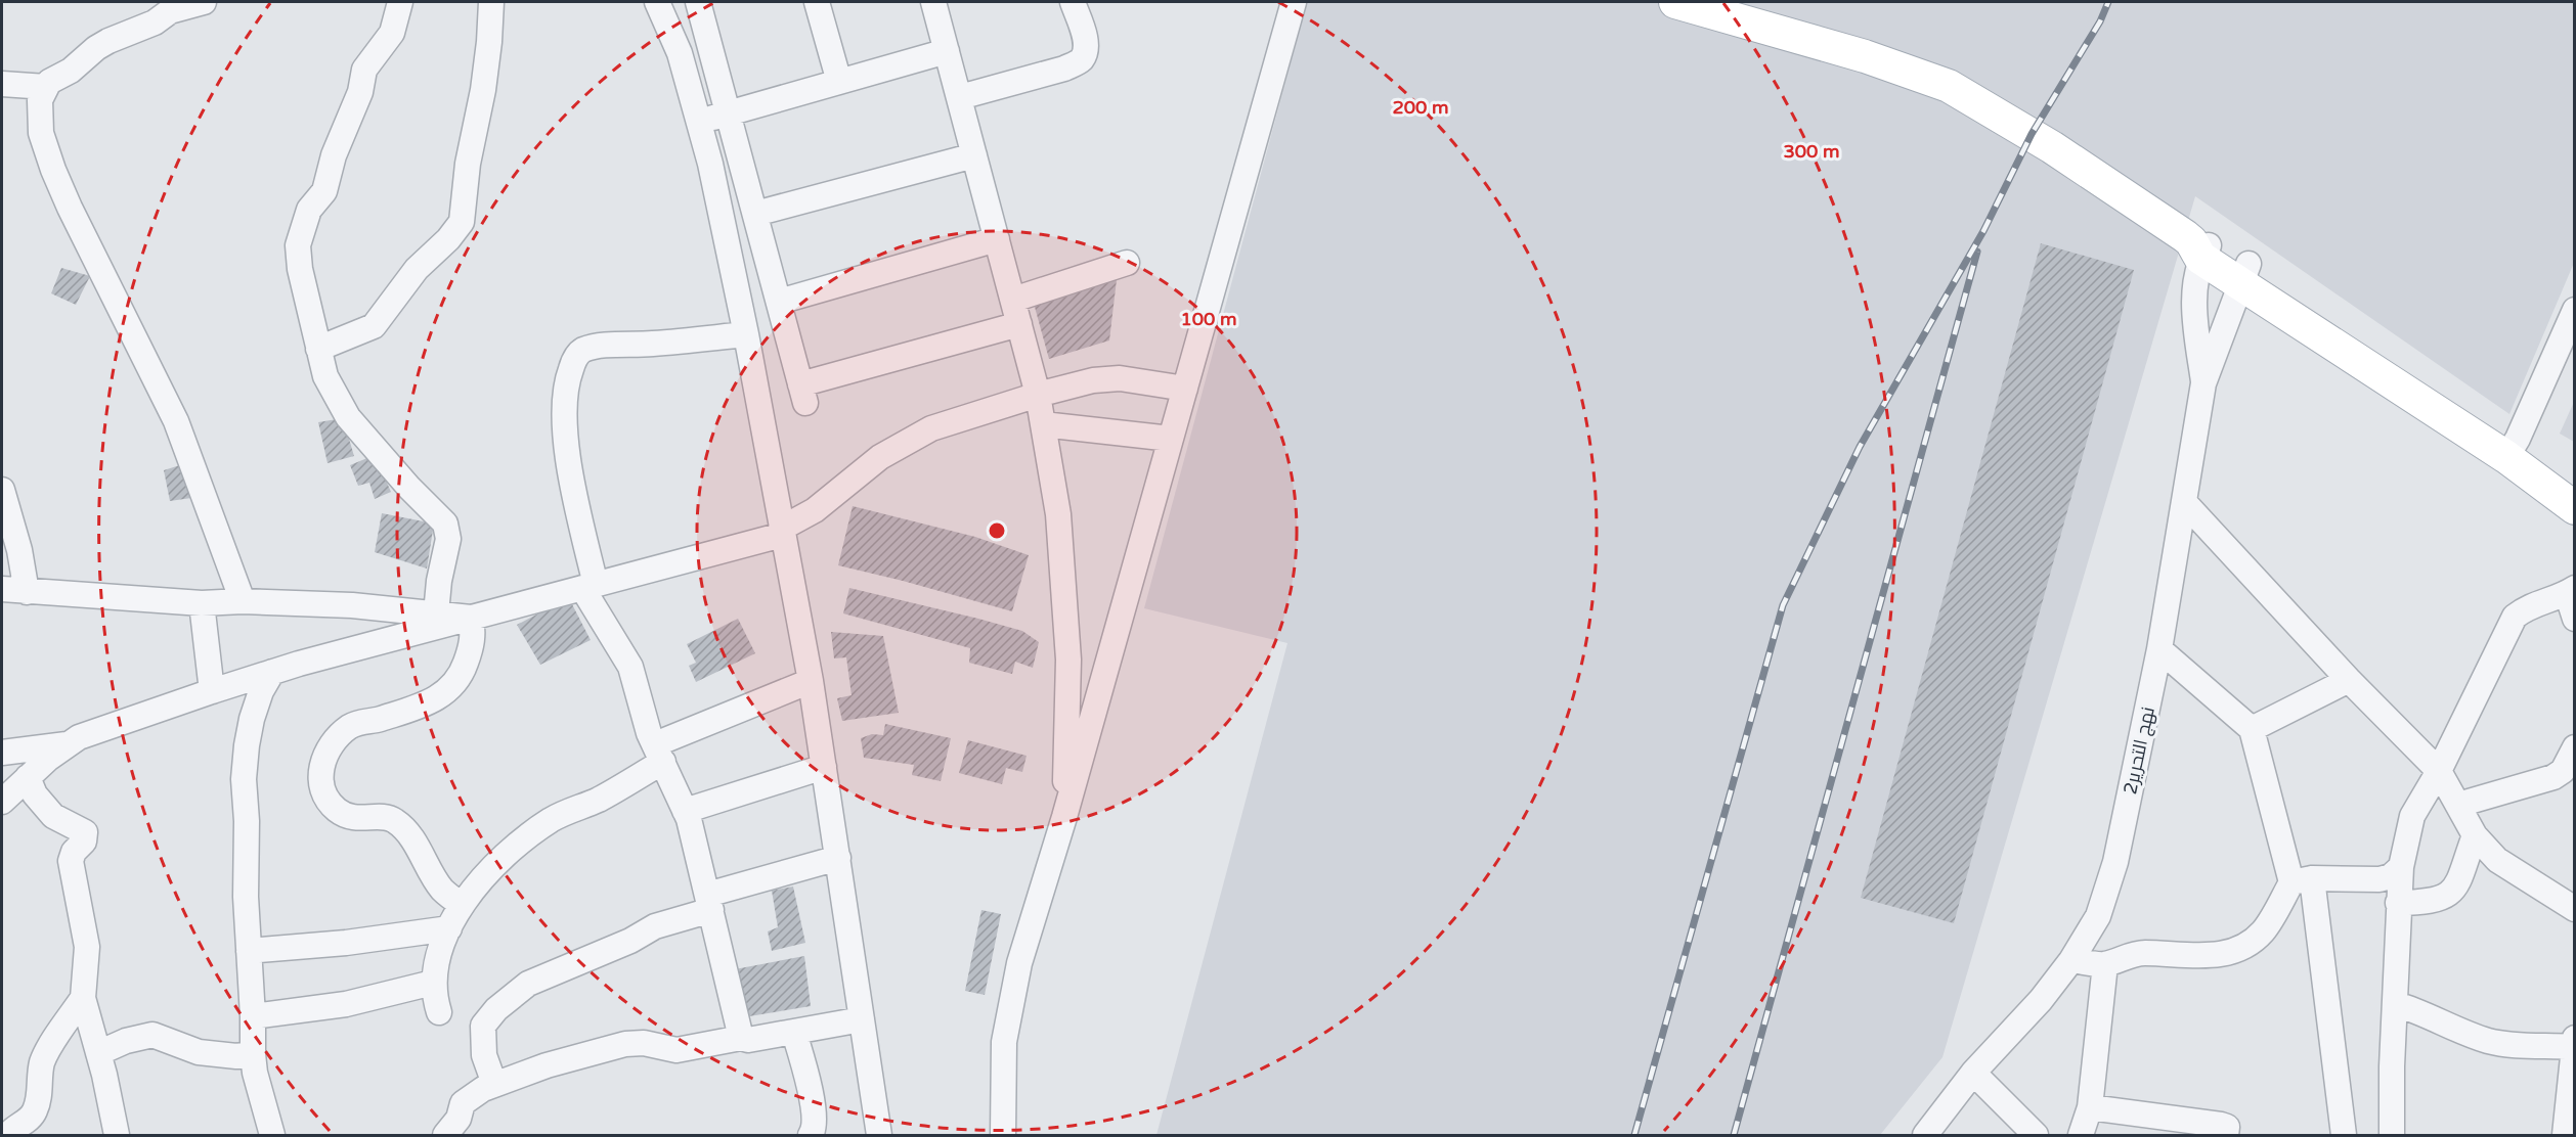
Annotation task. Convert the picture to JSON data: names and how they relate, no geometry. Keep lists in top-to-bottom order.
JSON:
{
  "streets": {
    "street": ["نهج التحرير2"]
  },
  "rings": ["200 m", "300 m", "100 m"]
}
